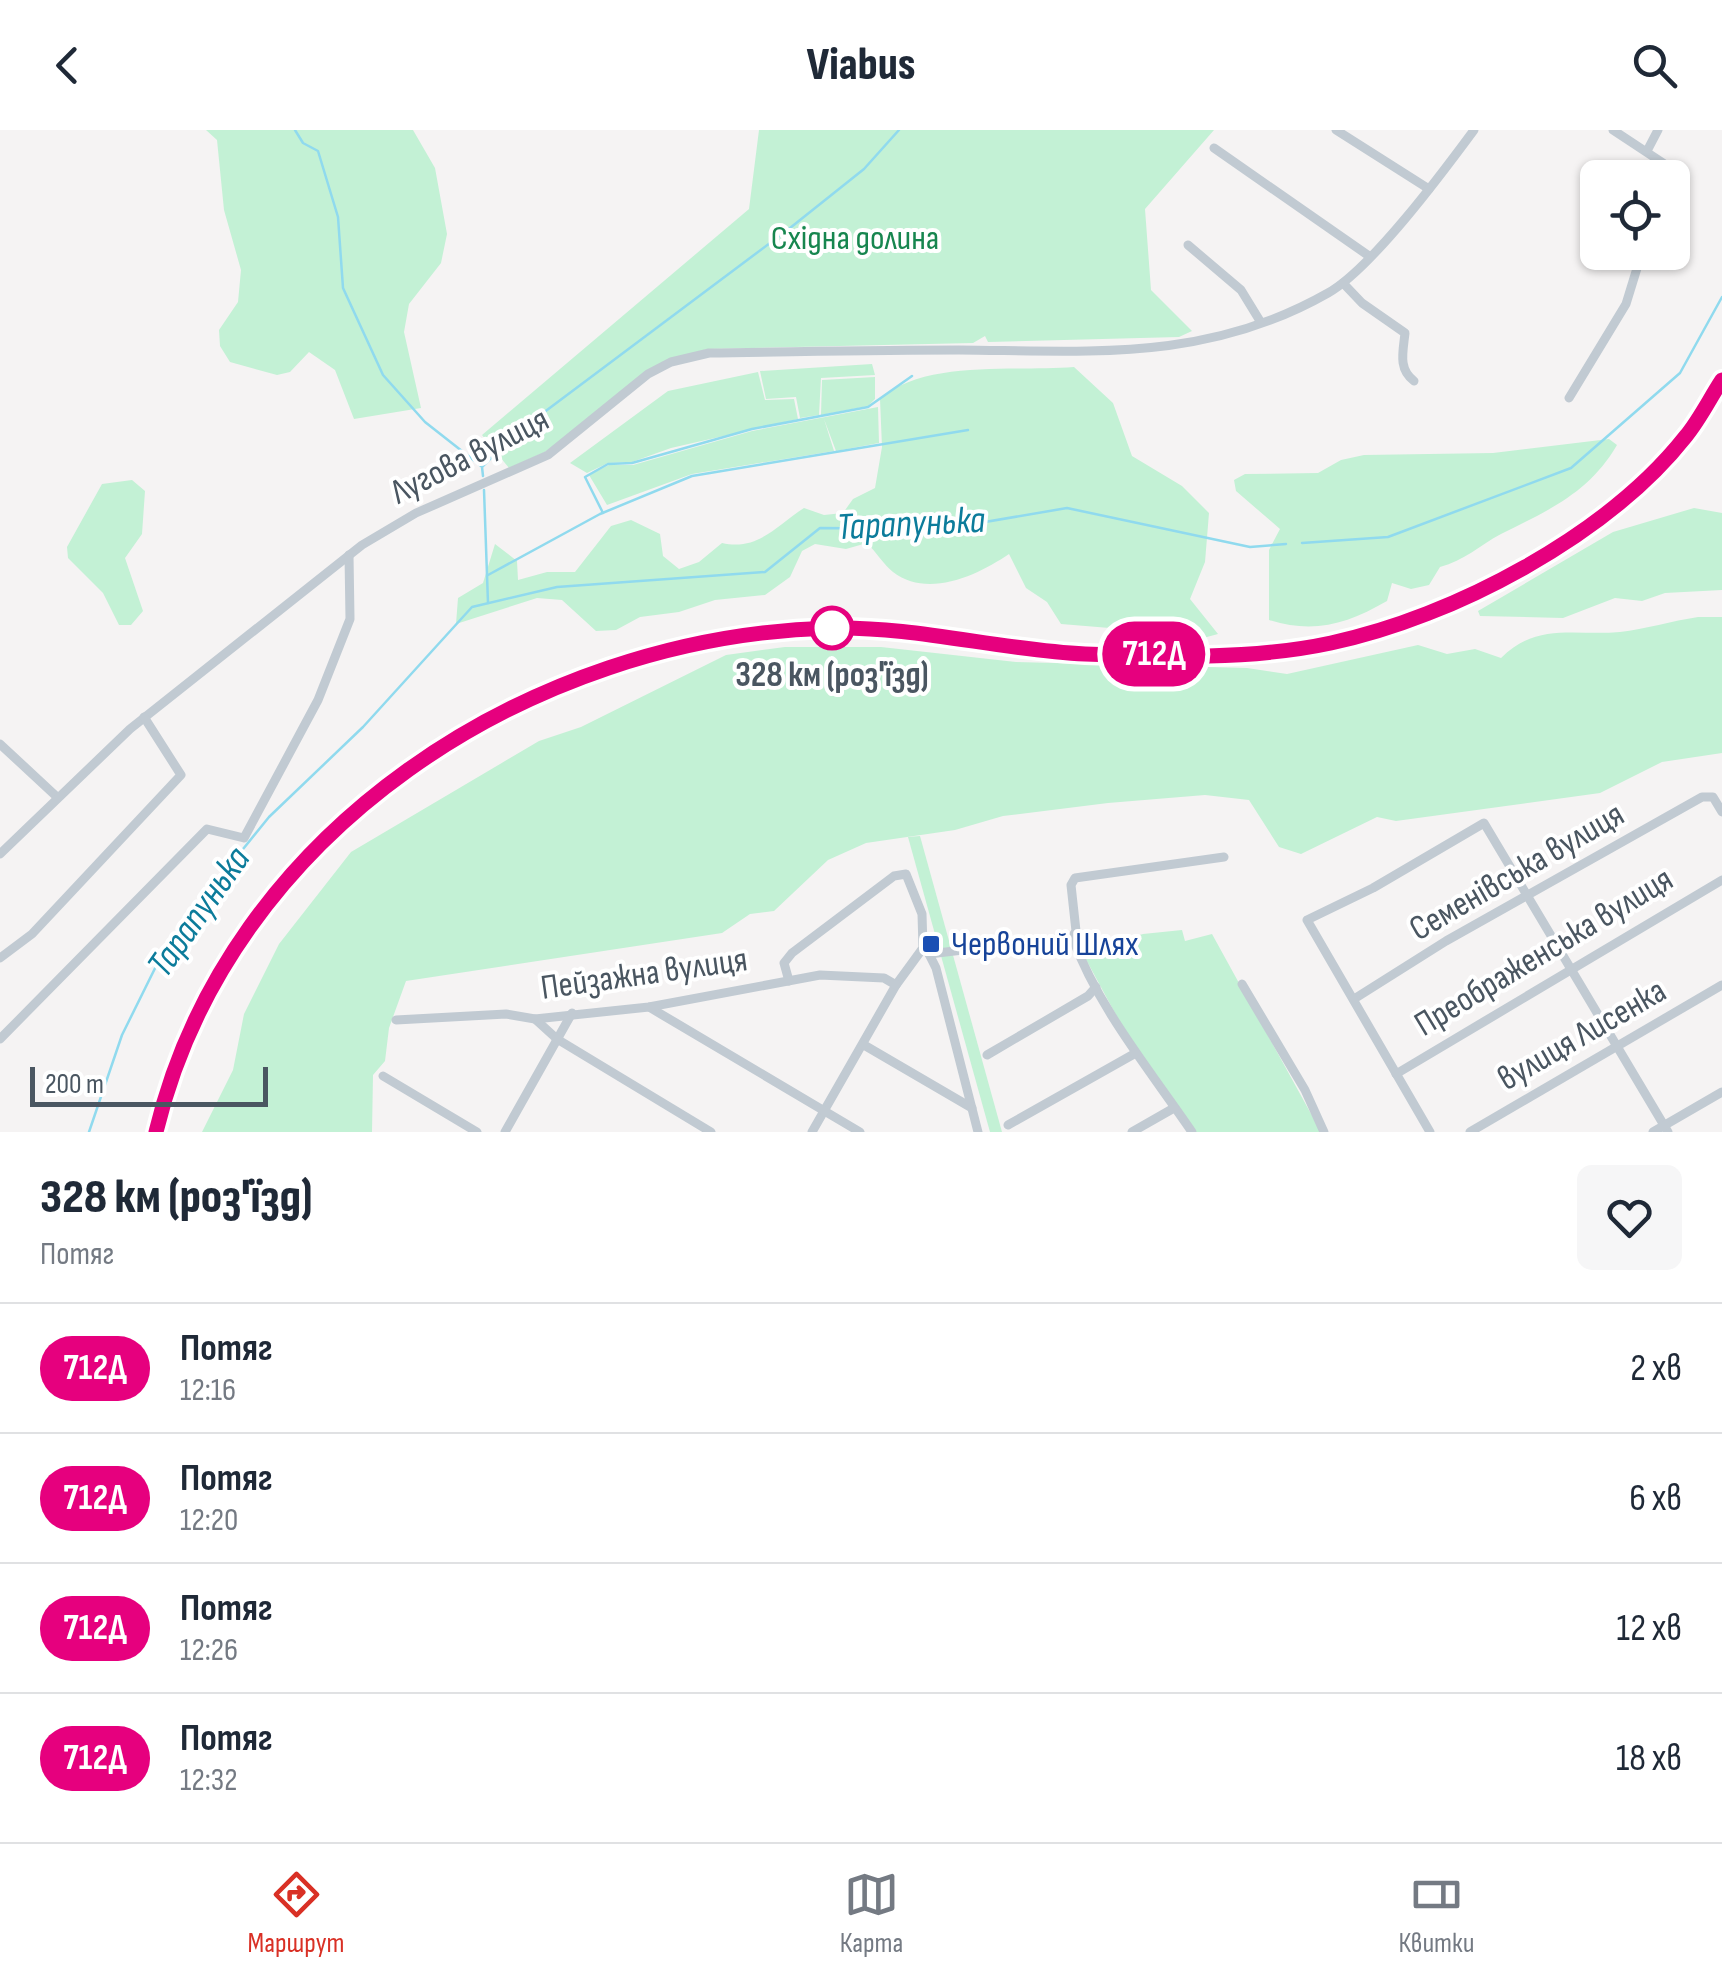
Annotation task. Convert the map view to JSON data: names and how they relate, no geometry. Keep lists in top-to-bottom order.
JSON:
{
  "streets": {
    "street": [
      "Лугова вулиця",
      "Семенівська вулиця",
      "Преображенська вулиця",
      "Пейзажна вулиця",
      "вулиця Лисенка"
    ]
  },
  "water": ["Тарапунька"],
  "parks": ["Східна долина"],
  "places": {
    "other": ["328 км (роз'їзд)"],
    "transit": ["Червоний Шлях"]
  },
  "scale_bar": "200 m",
  "page": {
    "header": "Viabus",
    "on_map": "712Д",
    "scale": "200 m",
    "heading": ["328 км (роз'їзд)", "Потяг"],
    "list": [
      {
        "mark": "712Д",
        "name": "Потяг",
        "note": "12:16",
        "value": "2 хв"
      },
      {
        "mark": "712Д",
        "name": "Потяг",
        "note": "12:20",
        "value": "6 хв"
      },
      {
        "mark": "712Д",
        "name": "Потяг",
        "note": "12:26",
        "value": "12 хв"
      },
      {
        "mark": "712Д",
        "name": "Потяг",
        "note": "12:32",
        "value": "18 хв"
      }
    ],
    "tabs": ["Маршрут", "Карта", "Квитки"]
  }
}
